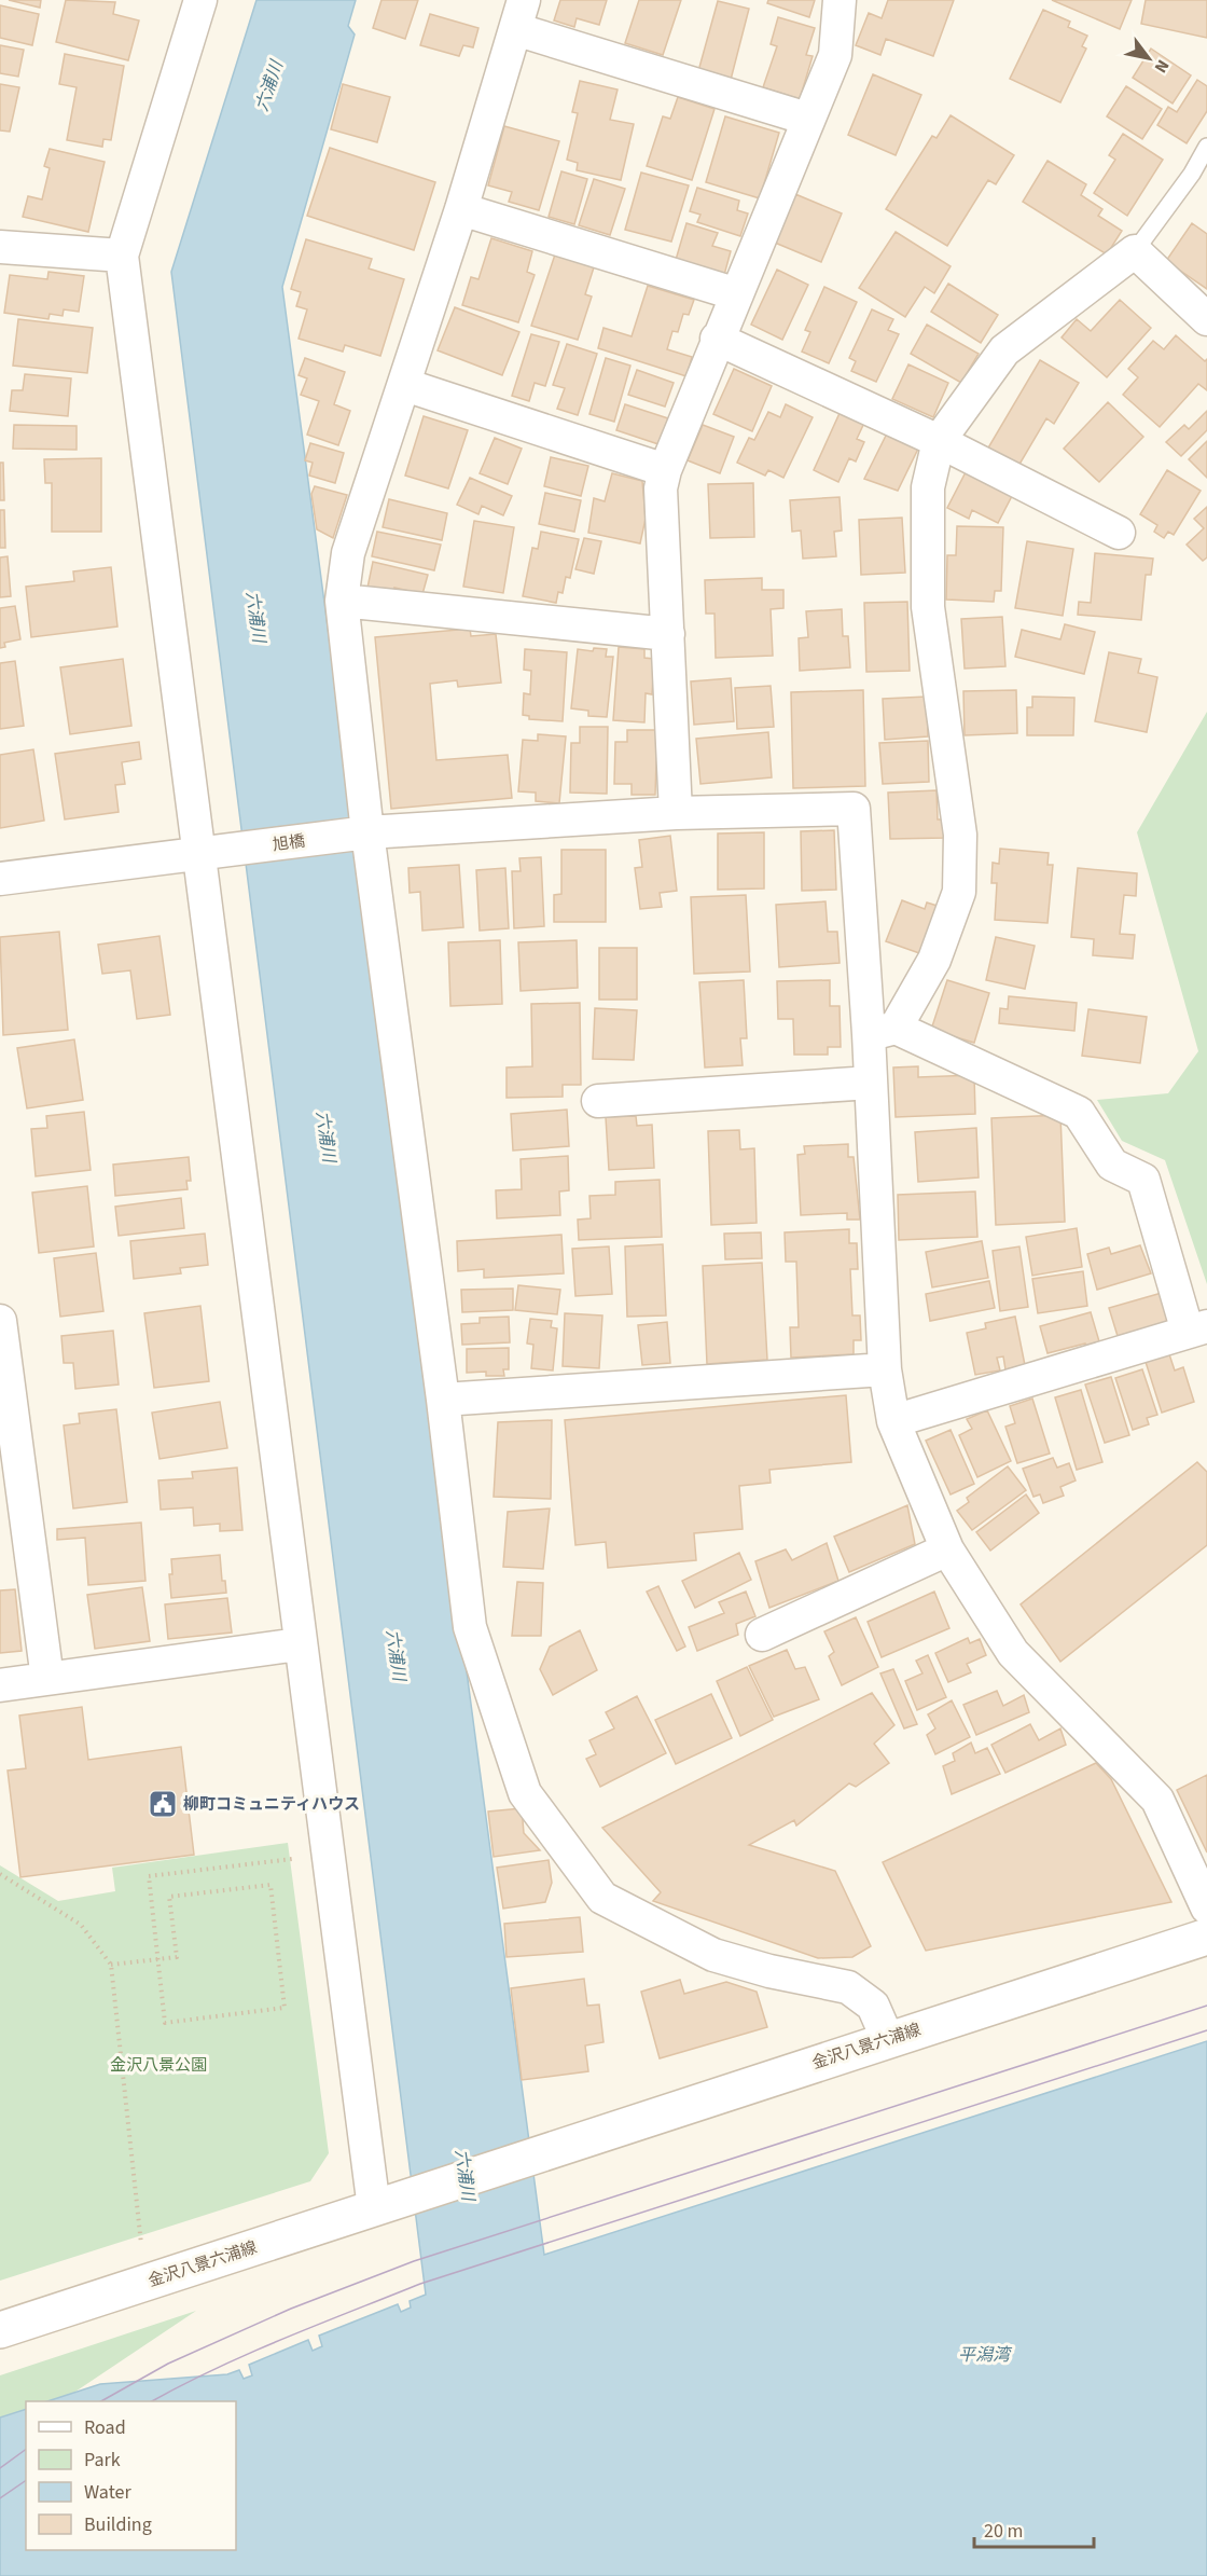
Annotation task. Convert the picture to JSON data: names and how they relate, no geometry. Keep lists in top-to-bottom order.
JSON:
{
  "streets": {
    "street": ["旭橋", "金沢八景六浦線"]
  },
  "water": ["六浦川", "平潟湾"],
  "parks": ["金沢八景公園"],
  "places": {
    "public building": ["柳町コミュニティハウス"]
  },
  "legend": [
    "Road",
    "Park",
    "Water",
    "Building"
  ],
  "scale_bar": "20 m",
  "north": "bottom right"
}
